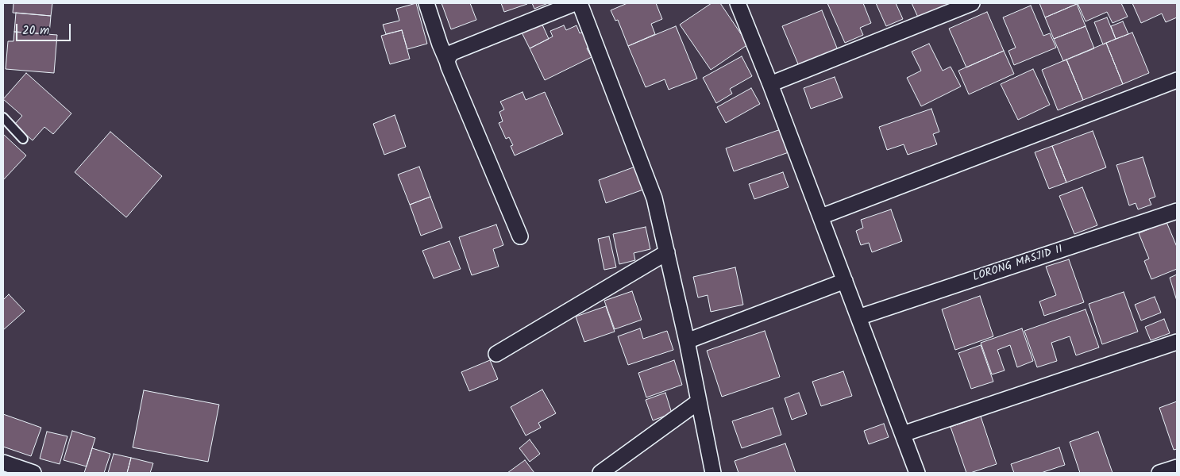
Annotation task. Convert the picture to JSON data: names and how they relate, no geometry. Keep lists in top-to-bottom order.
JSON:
{
  "streets": {
    "street": ["LORONG MASJID II"]
  },
  "scale_bar": "20 m"
}
